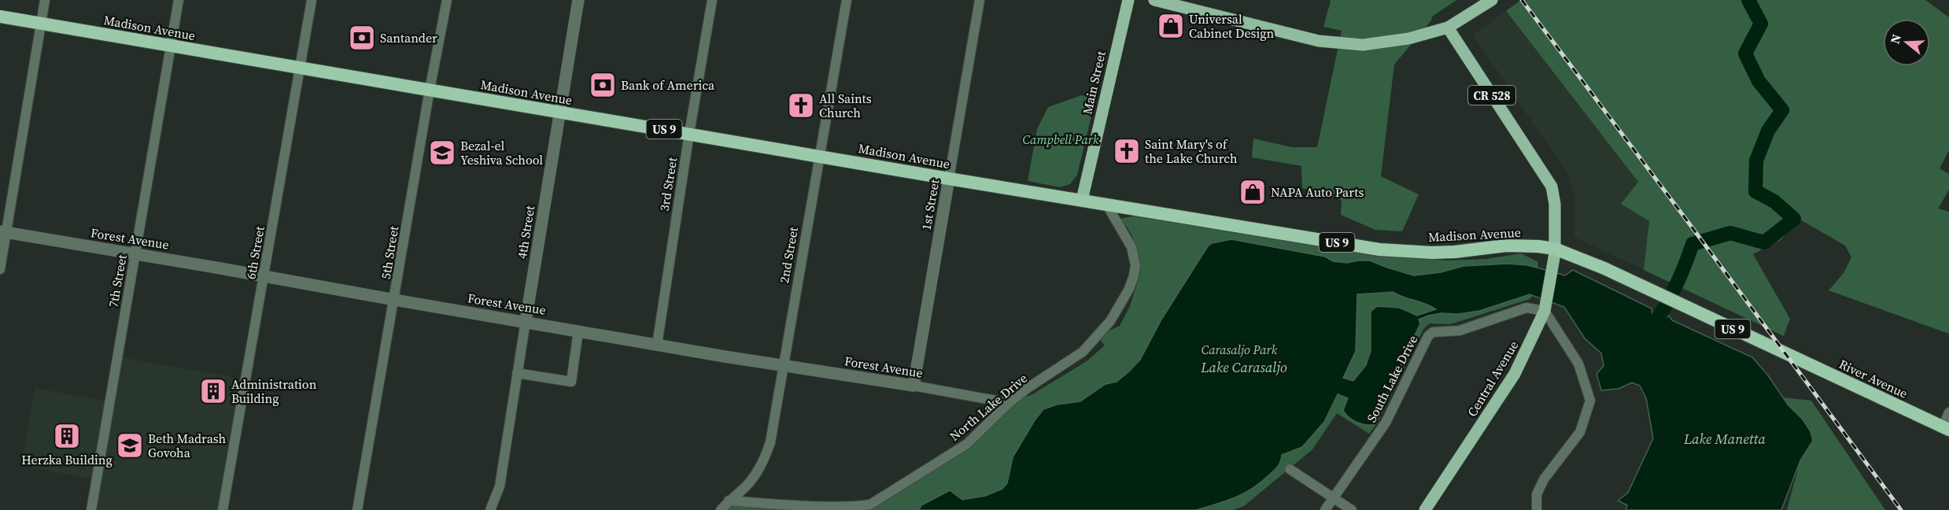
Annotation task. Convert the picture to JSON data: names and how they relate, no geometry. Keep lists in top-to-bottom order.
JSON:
{
  "streets": {
    "highway": ["Madison Avenue", "US 9", "River Avenue"],
    "main road": ["Main Street", "CR 528", "Central Avenue"],
    "street": [
      "3rd Street",
      "1st Street",
      "4th Street",
      "Forest Avenue",
      "6th Street",
      "5th Street",
      "2nd Street",
      "7th Street",
      "South Lake Drive",
      "North Lake Drive"
    ]
  },
  "crossings": [
    ["Madison Avenue", "Main Street"],
    ["Madison Avenue", "CR 528"],
    ["Madison Avenue", "3rd Street"],
    ["Madison Avenue", "1st Street"],
    ["Madison Avenue", "4th Street"],
    ["Madison Avenue", "6th Street"],
    ["Madison Avenue", "5th Street"],
    ["Madison Avenue", "2nd Street"],
    ["Madison Avenue", "7th Street"],
    ["Madison Avenue", "Central Avenue"],
    ["Madison Avenue", "River Avenue"],
    ["Madison Avenue", "North Lake Drive"],
    ["CR 528", "Central Avenue"],
    ["3rd Street", "Forest Avenue"],
    ["1st Street", "Forest Avenue"],
    ["4th Street", "Forest Avenue"],
    ["Forest Avenue", "6th Street"],
    ["Forest Avenue", "5th Street"],
    ["Forest Avenue", "2nd Street"],
    ["Forest Avenue", "7th Street"],
    ["Forest Avenue", "North Lake Drive"],
    ["2nd Street", "North Lake Drive"],
    ["South Lake Drive", "Central Avenue"]
  ],
  "water": ["Lake Carasaljo", "Lake Manetta"],
  "parks": ["Campbell Park", "Carasaljo Park"],
  "places": {
    "shop": ["Universal Cabinet Design", "NAPA Auto Parts"],
    "bank": ["Santander", "Bank of America"],
    "church": ["All Saints Church", "Saint Mary's of the Lake Church"],
    "school or university": ["Bezal-el Yeshiva School", "Beth Madrash Govoha"],
    "building": ["Administration Building", "Herzka Building"]
  },
  "north": "left"
}
